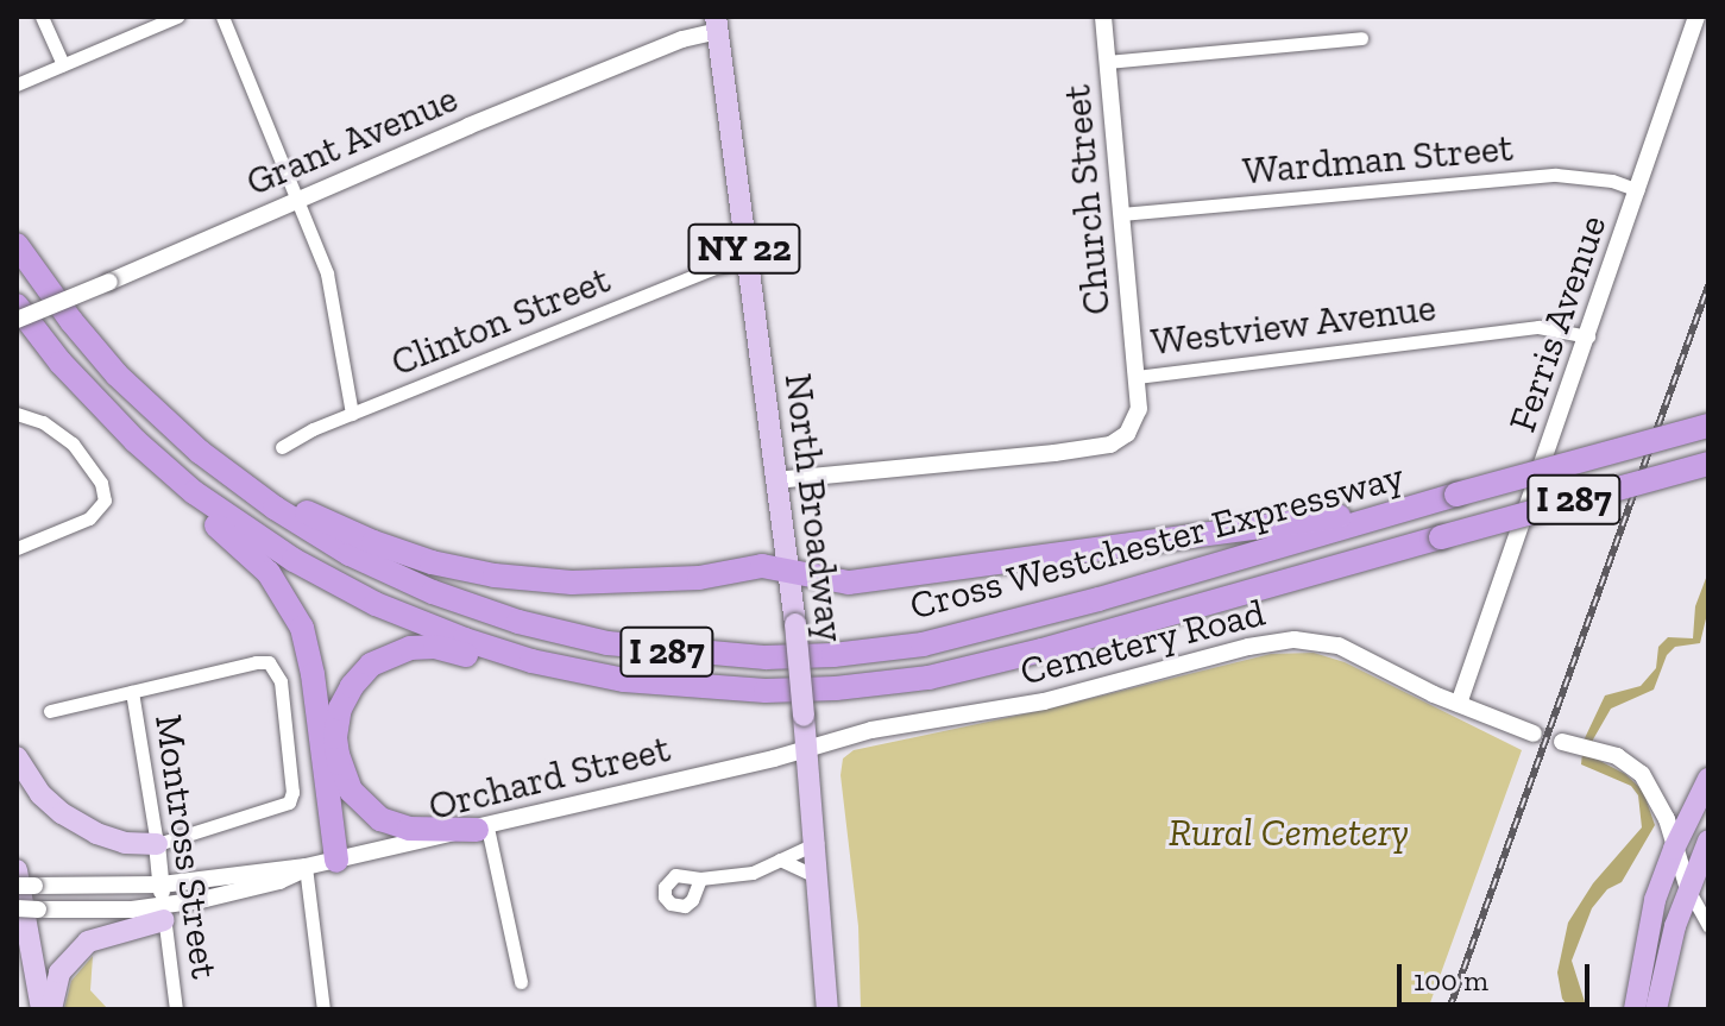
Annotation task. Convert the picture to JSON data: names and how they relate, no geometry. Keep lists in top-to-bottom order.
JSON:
{
  "streets": {
    "highway": ["I 287", "Cross Westchester Expressway"],
    "main road": ["NY 22", "North Broadway"],
    "street": [
      "Grant Avenue",
      "Wardman Street",
      "Church Street",
      "Clinton Street",
      "Ferris Avenue",
      "Westview Avenue",
      "Cemetery Road",
      "Orchard Street",
      "Montross Street"
    ]
  },
  "crossings": [
    ["Grant Avenue", "North Broadway"],
    ["Wardman Street", "Church Street"],
    ["Wardman Street", "Ferris Avenue"],
    ["Church Street", "Westview Avenue"],
    ["Clinton Street", "North Broadway"],
    ["Ferris Avenue", "Westview Avenue"],
    ["Ferris Avenue", "Cemetery Road"],
    ["Westview Avenue", "North Broadway"],
    ["North Broadway", "Cemetery Road"],
    ["North Broadway", "Orchard Street"],
    ["Cemetery Road", "Orchard Street"],
    ["Orchard Street", "Montross Street"]
  ],
  "parks": ["Rural Cemetery"],
  "scale_bar": "100 m"
}
